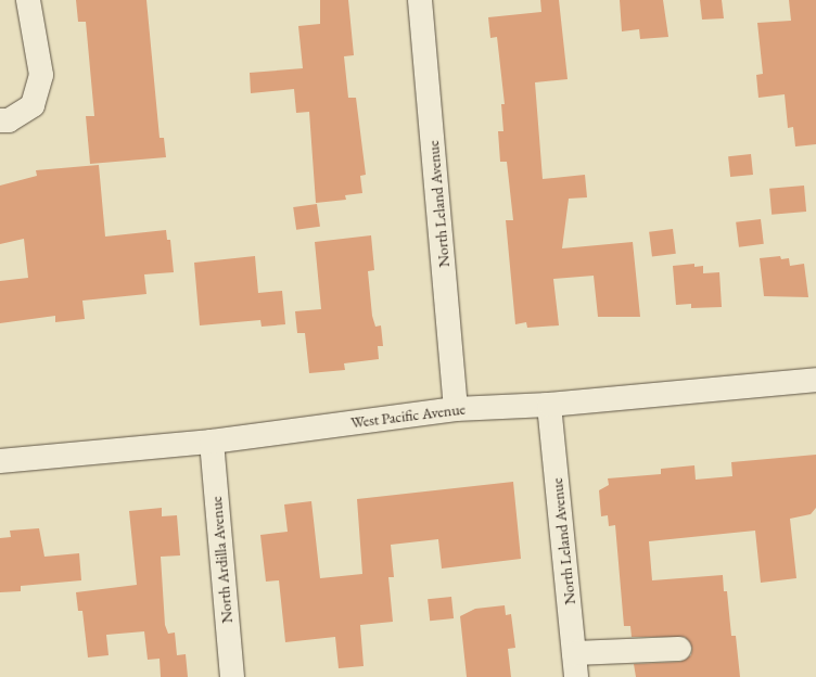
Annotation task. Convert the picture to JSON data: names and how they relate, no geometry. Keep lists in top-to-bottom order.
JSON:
{
  "streets": {
    "street": ["North Leland Avenue", "West Pacific Avenue", "North Ardilla Avenue"]
  },
  "crossings": [
    ["North Leland Avenue", "West Pacific Avenue"],
    ["West Pacific Avenue", "North Ardilla Avenue"]
  ]
}
